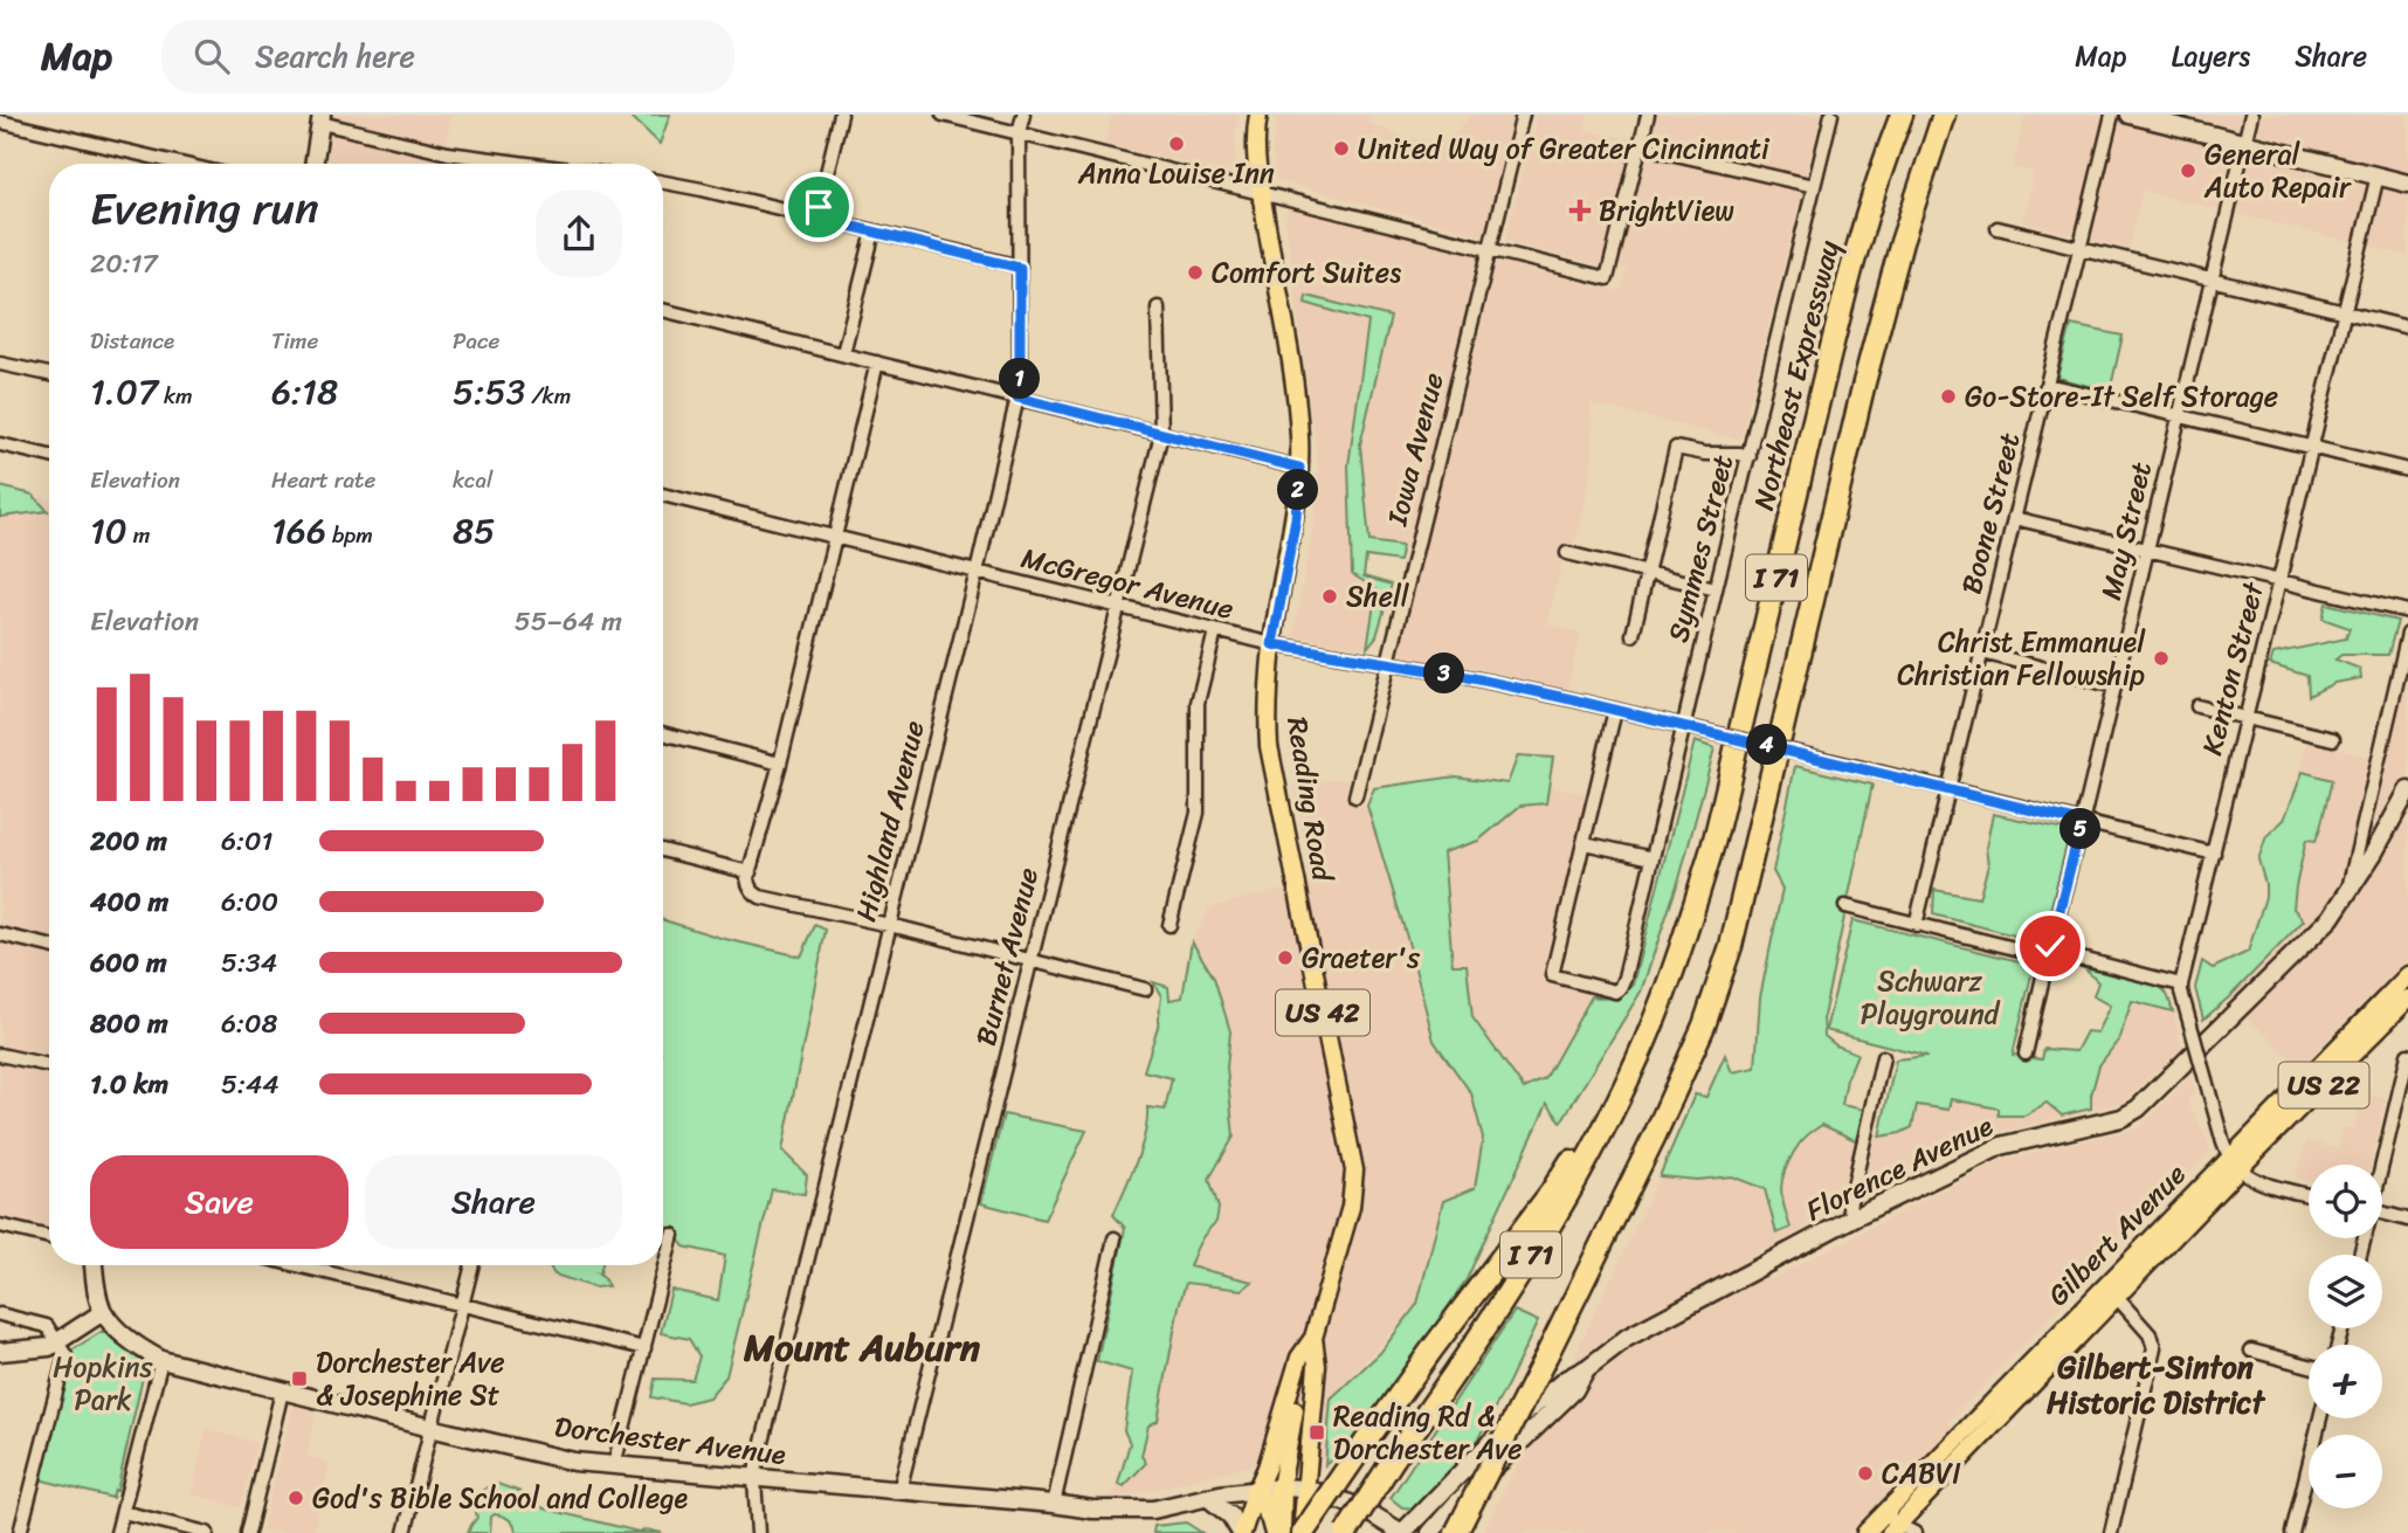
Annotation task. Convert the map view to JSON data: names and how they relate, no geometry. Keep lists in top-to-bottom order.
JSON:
{
  "streets": {
    "highway": ["Northeast Expressway", "I 71"],
    "main road": [
      "Reading Road",
      "US 42",
      "US 22",
      "Gilbert Avenue"
    ],
    "street": [
      "Iowa Avenue",
      "Boone Street",
      "May Street",
      "Symmes Street",
      "McGregor Avenue",
      "Kenton Street",
      "Highland Avenue",
      "Burnet Avenue",
      "Florence Avenue",
      "Dorchester Avenue"
    ]
  },
  "crossings": [
    ["Iowa Avenue", "McGregor Avenue"],
    ["Boone Street", "McGregor Avenue"],
    ["May Street", "McGregor Avenue"],
    ["Symmes Street", "McGregor Avenue"],
    ["McGregor Avenue", "Kenton Street"],
    ["McGregor Avenue", "Reading Road"],
    ["McGregor Avenue", "Highland Avenue"],
    ["McGregor Avenue", "Burnet Avenue"],
    ["Kenton Street", "Gilbert Avenue"],
    ["Reading Road", "Dorchester Avenue"],
    ["Highland Avenue", "Dorchester Avenue"],
    ["Burnet Avenue", "Dorchester Avenue"],
    ["Florence Avenue", "Dorchester Avenue"]
  ],
  "districts": ["Mount Auburn", "Gilbert-Sinton Historic District"],
  "parks": ["Schwarz Playground", "Hopkins Park"],
  "places": {
    "other": [
      "Anna Louise Inn",
      "United Way of Greater Cincinnati",
      "General Auto Repair",
      "Comfort Suites",
      "Go-Store-It Self Storage",
      "Shell",
      "Christ Emmanuel Christian Fellowship",
      "Graeter's",
      "CABVI",
      "God's Bible School and College"
    ],
    "health": ["BrightView"],
    "transit": ["Dorchester Ave & Josephine St", "Reading Rd & Dorchester Ave"]
  },
  "page": {
    "header": "Map",
    "search": "Search here",
    "nav": ["Map", "Layers", "Share"],
    "heading": ["Evening run", "20:17"],
    "stats": [
      ["Distance", "1.07 km"],
      ["Time", "6:18"],
      ["Pace", "5:53 /km"],
      ["Elevation", "10 m"],
      ["Heart rate", "166 bpm"],
      ["kcal", "85"]
    ],
    "pins": [
      "1",
      "2",
      "3",
      "4",
      "5"
    ],
    "chart": ["Elevation", "55–64 m"],
    "list": [
      {
        "name": "200 m",
        "note": "6:01"
      },
      {
        "name": "400 m",
        "note": "6:00"
      },
      {
        "name": "600 m",
        "note": "5:34"
      },
      {
        "name": "800 m",
        "note": "6:08"
      },
      {
        "name": "1.0 km",
        "note": "5:44"
      }
    ],
    "buttons": ["Save", "Share"],
    "map_buttons": ["+", "−"]
  }
}
